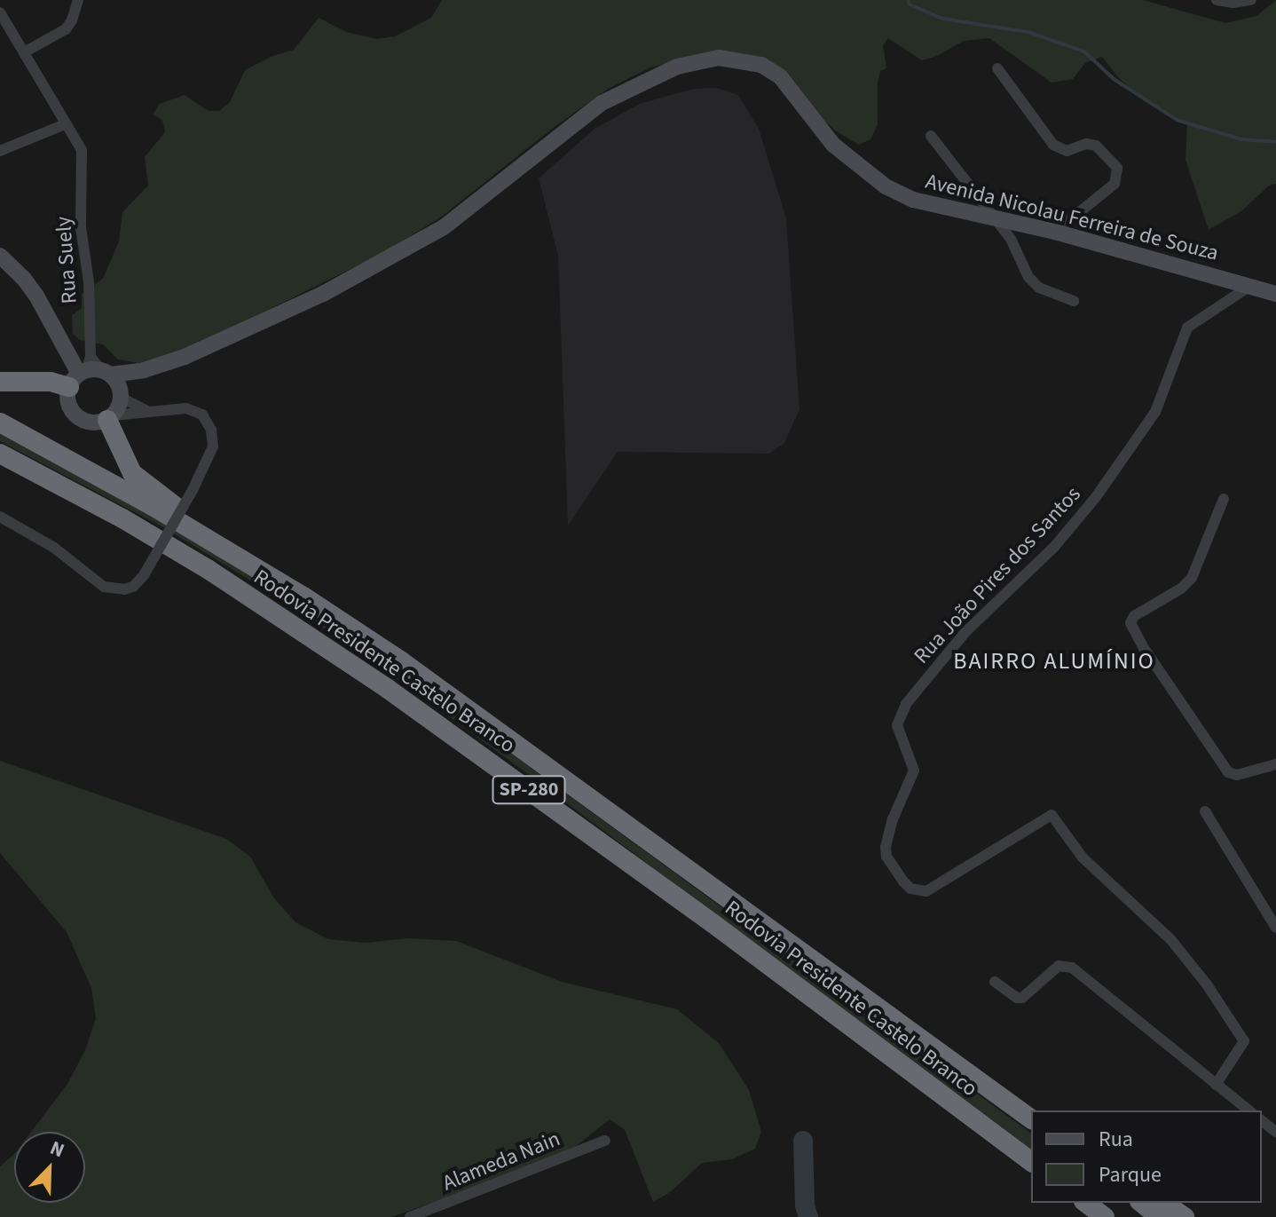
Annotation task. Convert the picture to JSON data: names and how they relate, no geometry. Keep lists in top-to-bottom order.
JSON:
{
  "streets": {
    "highway": ["Rodovia Presidente Castelo Branco", "SP-280"],
    "street": [
      "Avenida Nicolau Ferreira de Souza",
      "Rua Suely",
      "Rua João Pires dos Santos",
      "Alameda Nain"
    ]
  },
  "crossings": [
    ["Avenida Nicolau Ferreira de Souza", "Rua Suely"],
    ["Avenida Nicolau Ferreira de Souza", "Rua João Pires dos Santos"]
  ],
  "districts": ["BAIRRO ALUMÍNIO"],
  "legend": ["Rua", "Parque"],
  "north": "top right"
}
